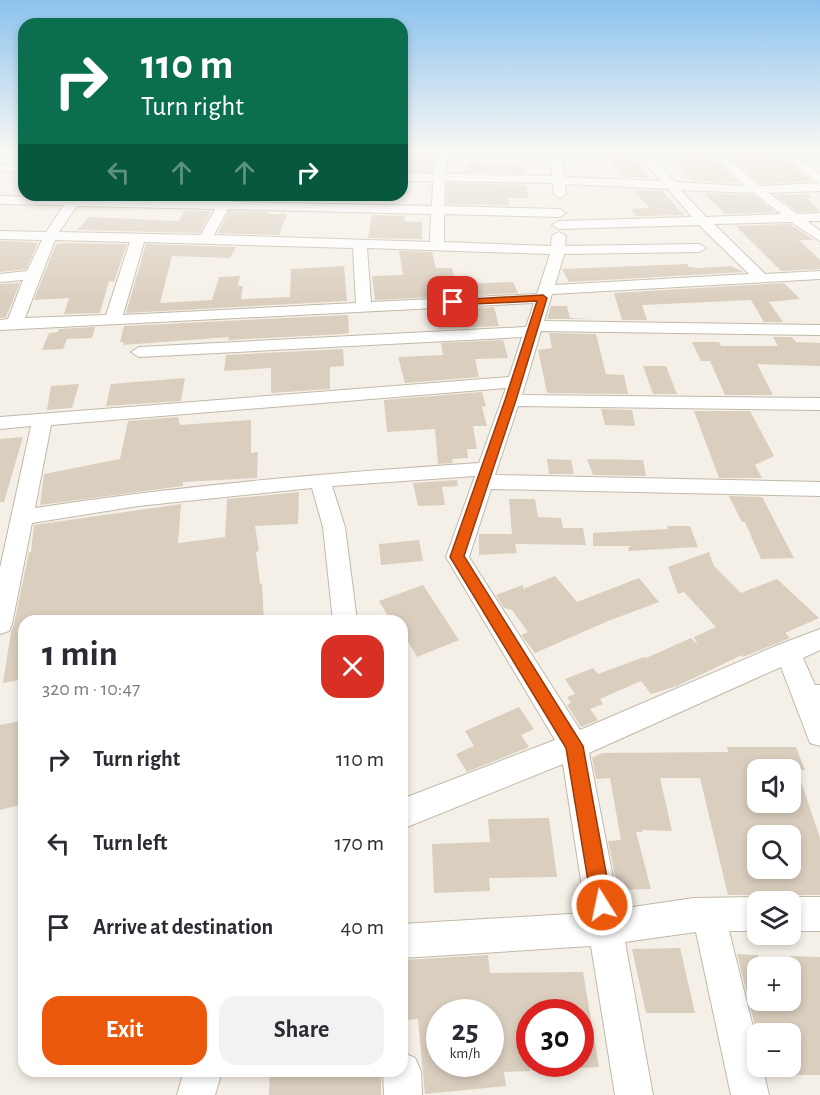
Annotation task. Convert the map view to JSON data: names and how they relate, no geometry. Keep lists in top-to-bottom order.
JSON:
{
  "page": {
    "turn": ["110 m", "Turn right"],
    "heading": ["1 min", "320 m · 10:47"],
    "list": [
      {
        "name": "Turn right",
        "value": "110 m"
      },
      {
        "name": "Turn left",
        "value": "170 m"
      },
      {
        "name": "Arrive at destination",
        "value": "40 m"
      }
    ],
    "map_buttons": ["+", "−"],
    "buttons": ["Exit", "Share"],
    "speed": "25 km/h",
    "limit": "30"
  }
}
